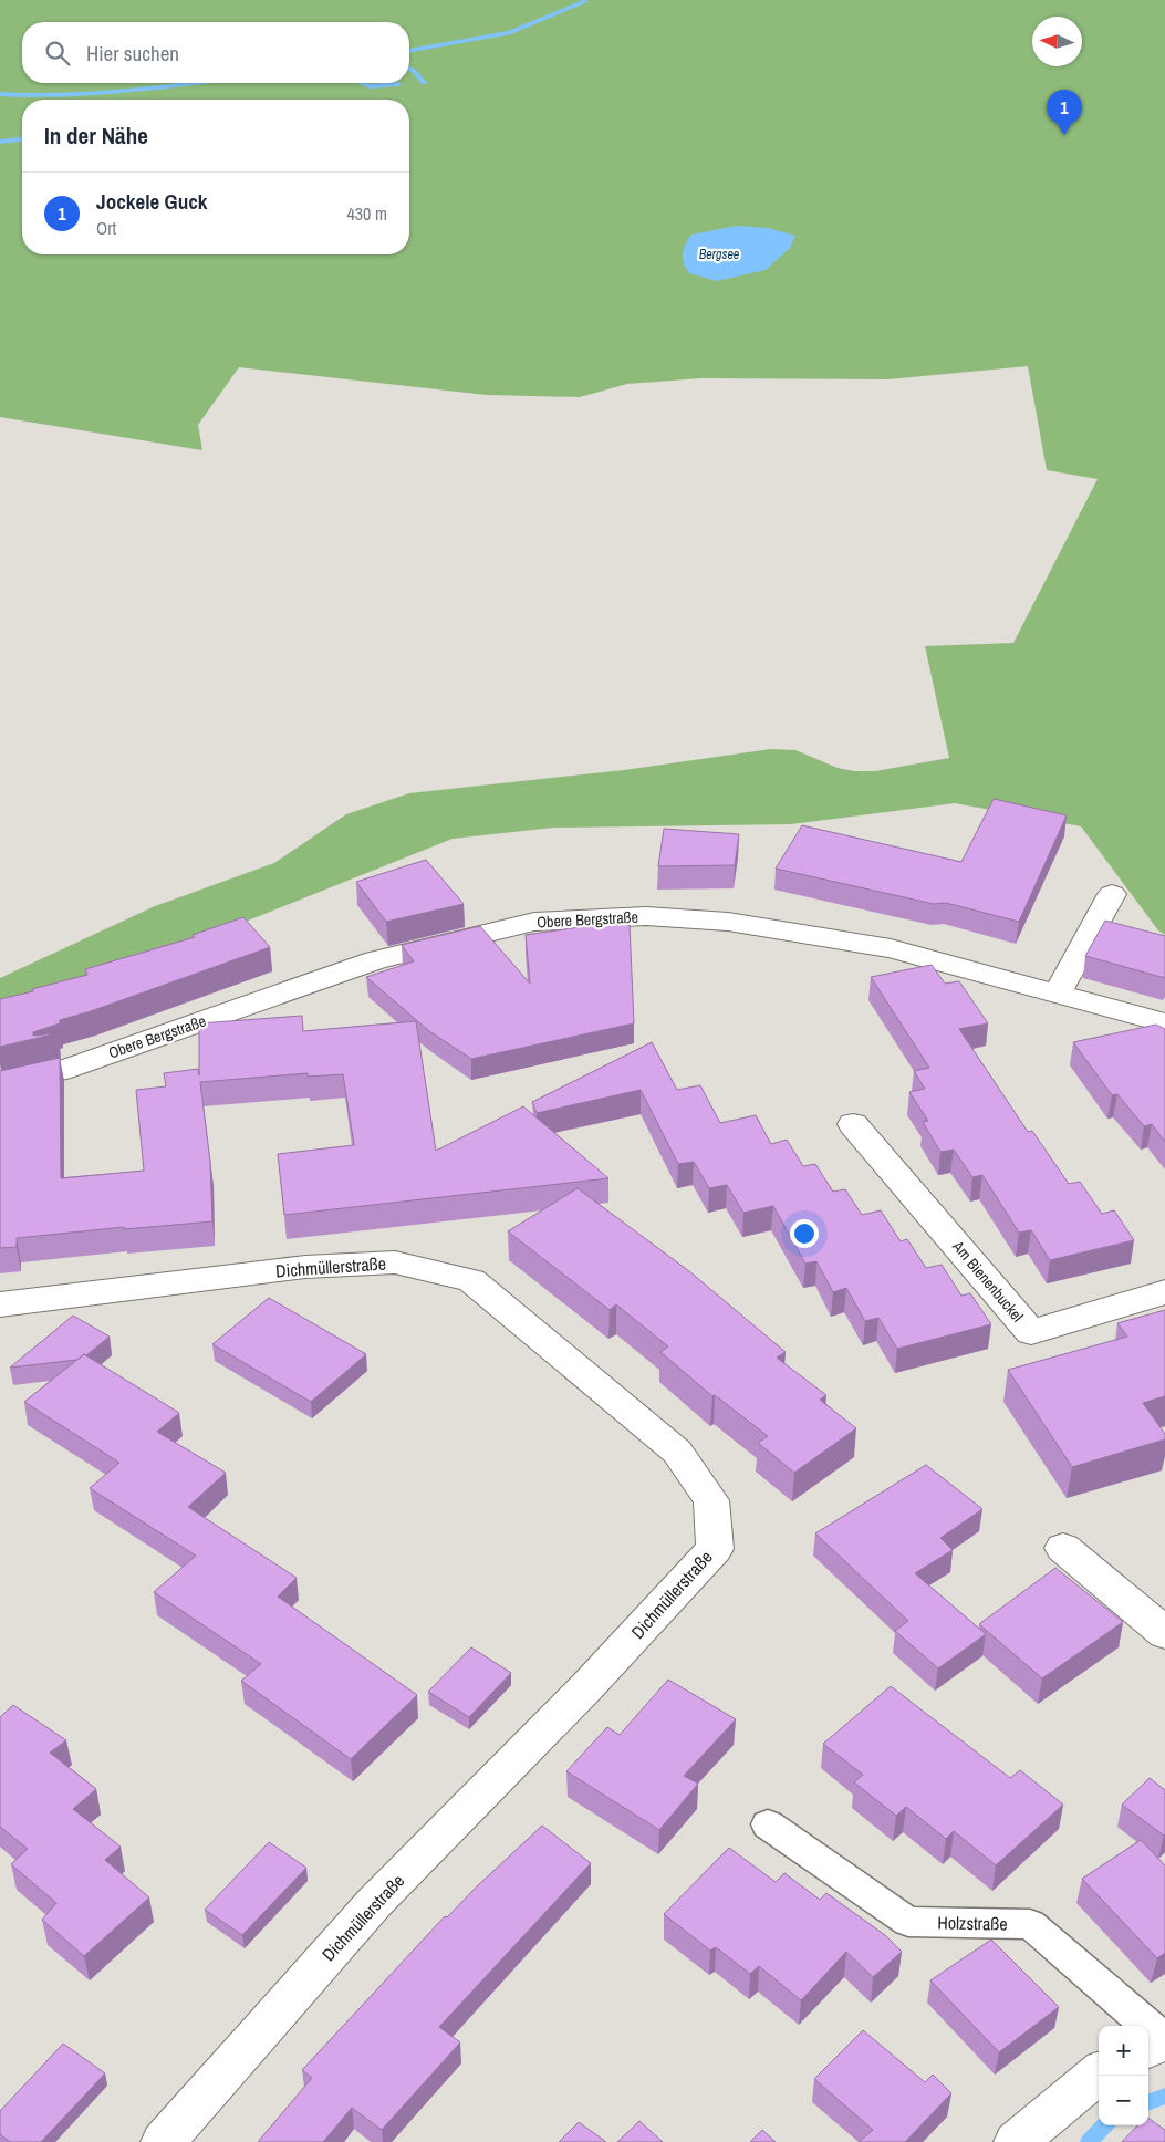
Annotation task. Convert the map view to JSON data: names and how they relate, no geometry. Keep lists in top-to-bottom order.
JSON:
{
  "streets": {
    "street": [
      "Obere Bergstraße",
      "Dichmüllerstraße",
      "Am Bienenbuckel",
      "Holzstraße"
    ]
  },
  "water": ["Bergsee"],
  "north": "left",
  "page": {
    "search": "Hier suchen",
    "pins": "1",
    "heading": "In der Nähe",
    "list": [
      {
        "mark": "1",
        "name": "Jockele Guck",
        "note": "Ort",
        "value": "430 m"
      }
    ],
    "map_buttons": ["+", "−"]
  }
}
